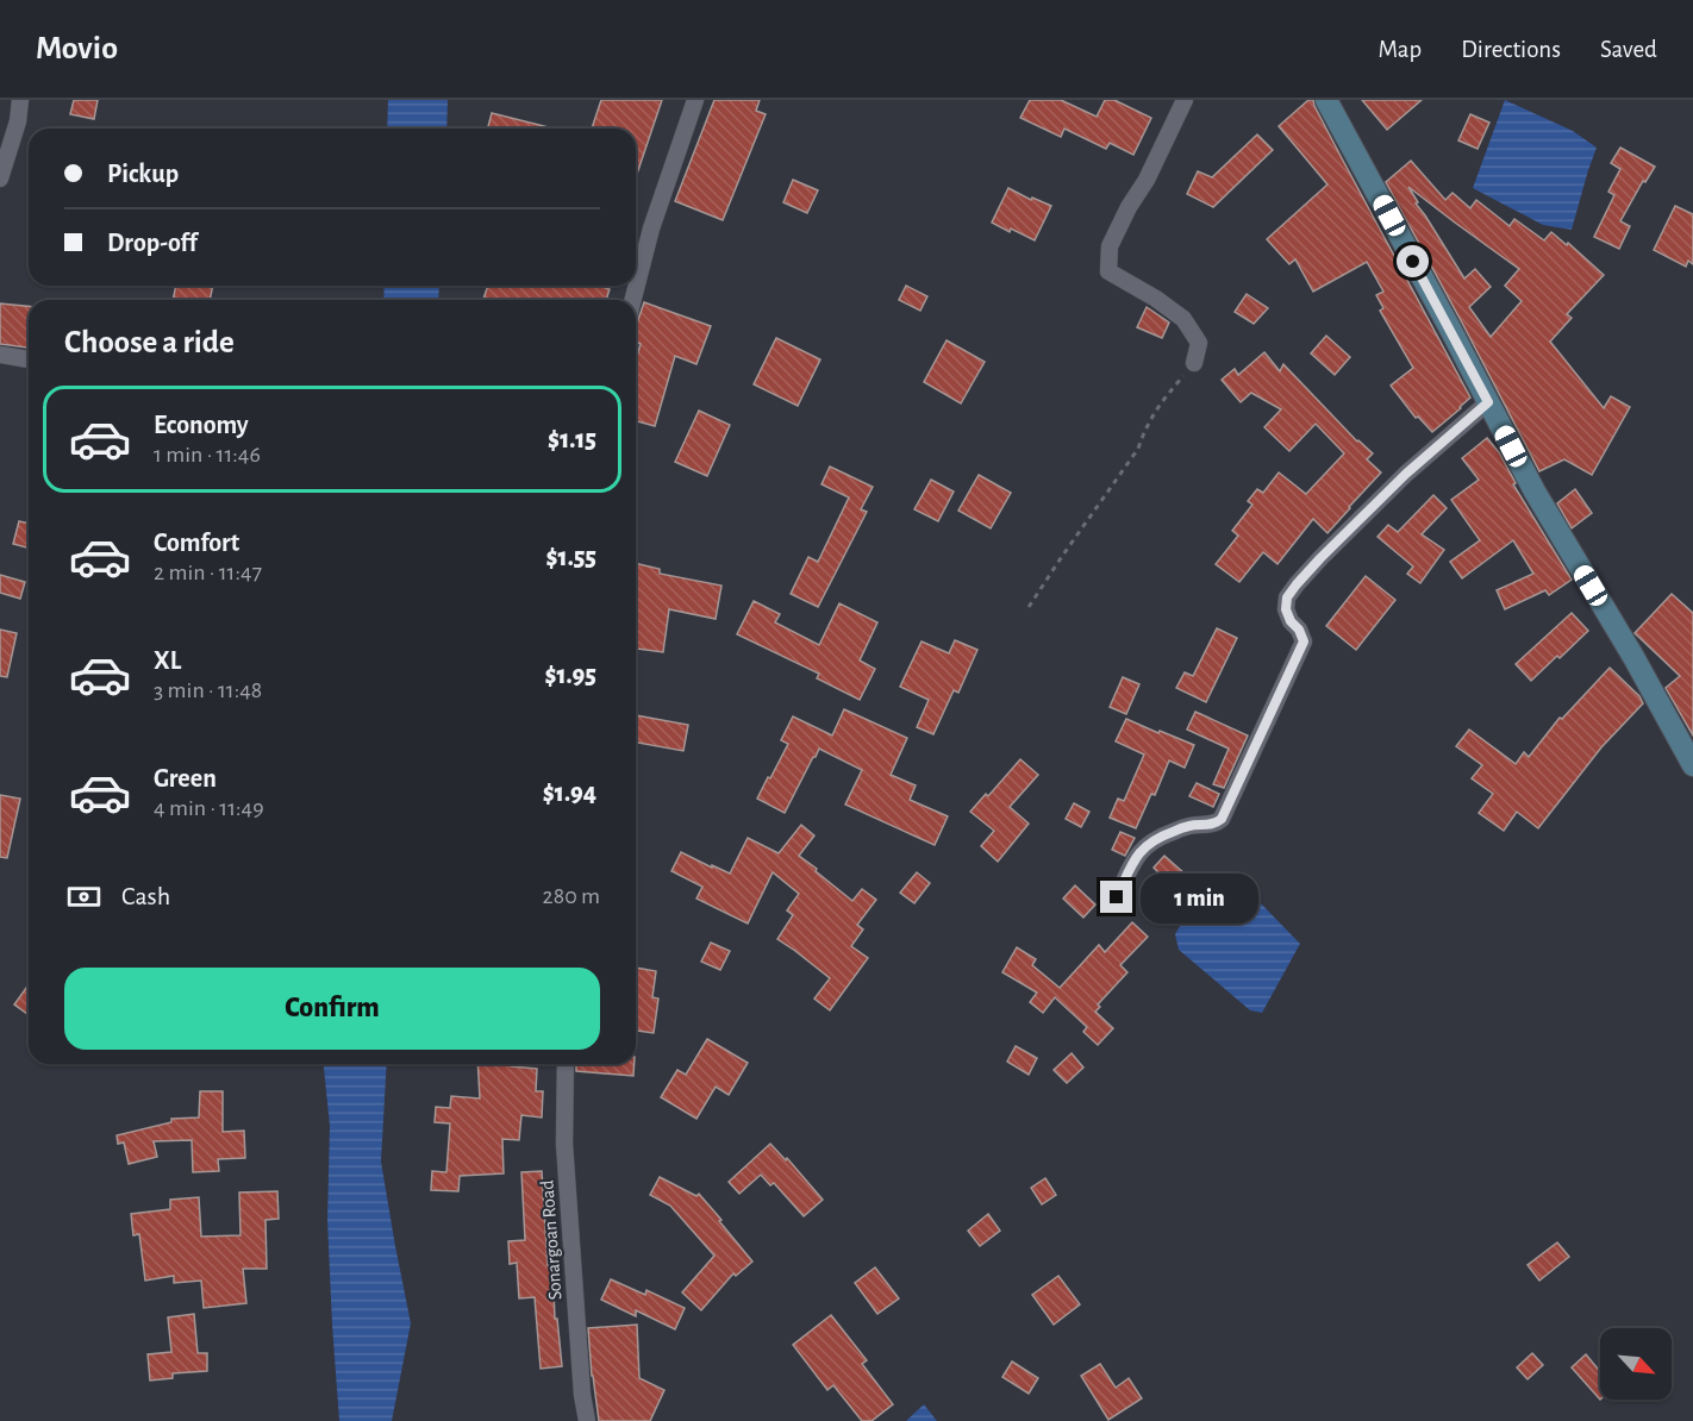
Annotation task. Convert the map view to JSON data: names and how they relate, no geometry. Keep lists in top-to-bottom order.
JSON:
{
  "streets": {
    "street": ["Sonargoan Road"]
  },
  "north": "bottom right",
  "page": {
    "header": "Movio",
    "nav": ["Map", "Directions", "Saved"],
    "banner": ["Pickup", "Drop-off"],
    "heading": "Choose a ride",
    "list": [
      {
        "name": "Economy",
        "note": "1 min · 11:46",
        "value": "$1.15"
      },
      {
        "name": "Comfort",
        "note": "2 min · 11:47",
        "value": "$1.55"
      },
      {
        "name": "XL",
        "note": "3 min · 11:48",
        "value": "$1.95"
      },
      {
        "name": "Green",
        "note": "4 min · 11:49",
        "value": "$1.94"
      }
    ],
    "pay": ["Cash", "280 m"],
    "bubble": "1 min",
    "buttons": "Confirm"
  }
}
